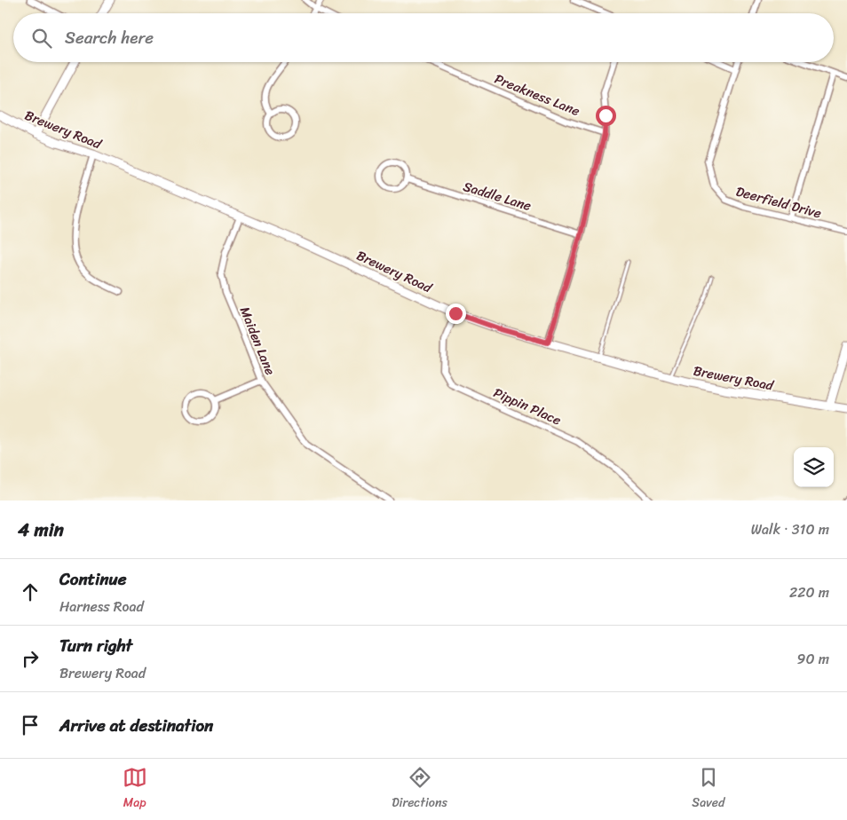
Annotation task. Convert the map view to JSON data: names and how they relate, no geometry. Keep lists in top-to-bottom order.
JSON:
{
  "streets": {
    "street": [
      "Preakness Lane",
      "Brewery Road",
      "Saddle Lane",
      "Deerfield Drive",
      "Maiden Lane",
      "Pippin Place"
    ]
  },
  "crossings": [
    ["Brewery Road", "Maiden Lane"],
    ["Brewery Road", "Pippin Place"]
  ],
  "page": {
    "search": "Search here",
    "heading": ["4 min", "Walk · 310 m"],
    "list": [
      ["Continue", "Harness Road", "220 m"],
      ["Turn right", "Brewery Road", "90 m"],
      "Arrive at destination"
    ],
    "nav": ["Map", "Directions", "Saved"]
  }
}
